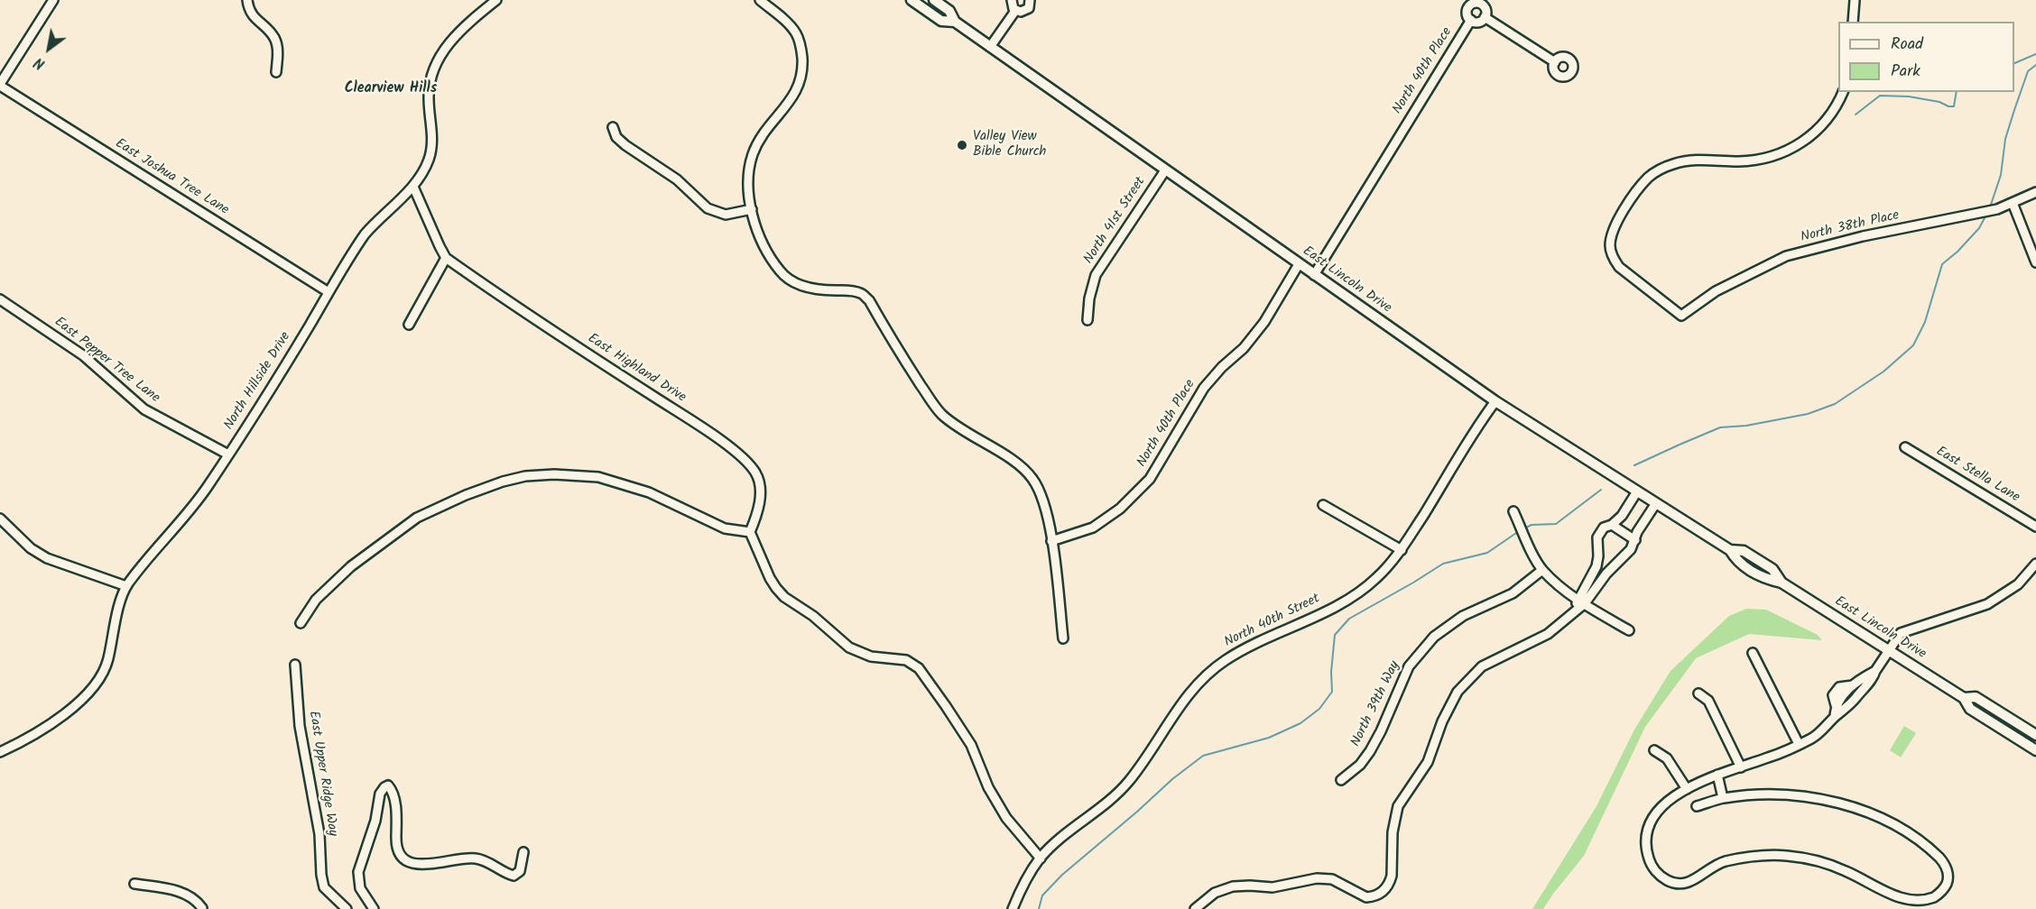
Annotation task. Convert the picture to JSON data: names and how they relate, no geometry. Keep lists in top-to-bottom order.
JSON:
{
  "streets": {
    "main road": ["East Lincoln Drive"],
    "street": [
      "North 40th Place",
      "East Joshua Tree Lane",
      "North 41st Street",
      "North 38th Place",
      "East Pepper Tree Lane",
      "East Highland Drive",
      "North Hillside Drive",
      "East Stella Lane",
      "North 40th Street",
      "North 39th Way",
      "East Upper Ridge Way"
    ]
  },
  "crossings": [
    ["North 40th Place", "East Lincoln Drive"],
    ["East Joshua Tree Lane", "North Hillside Drive"],
    ["North 41st Street", "East Lincoln Drive"],
    ["East Lincoln Drive", "North 40th Street"],
    ["East Pepper Tree Lane", "North Hillside Drive"]
  ],
  "districts": ["Clearview Hills"],
  "places": ["Valley View Bible Church"],
  "legend": ["Road", "Park"],
  "north": "bottom left"
}
